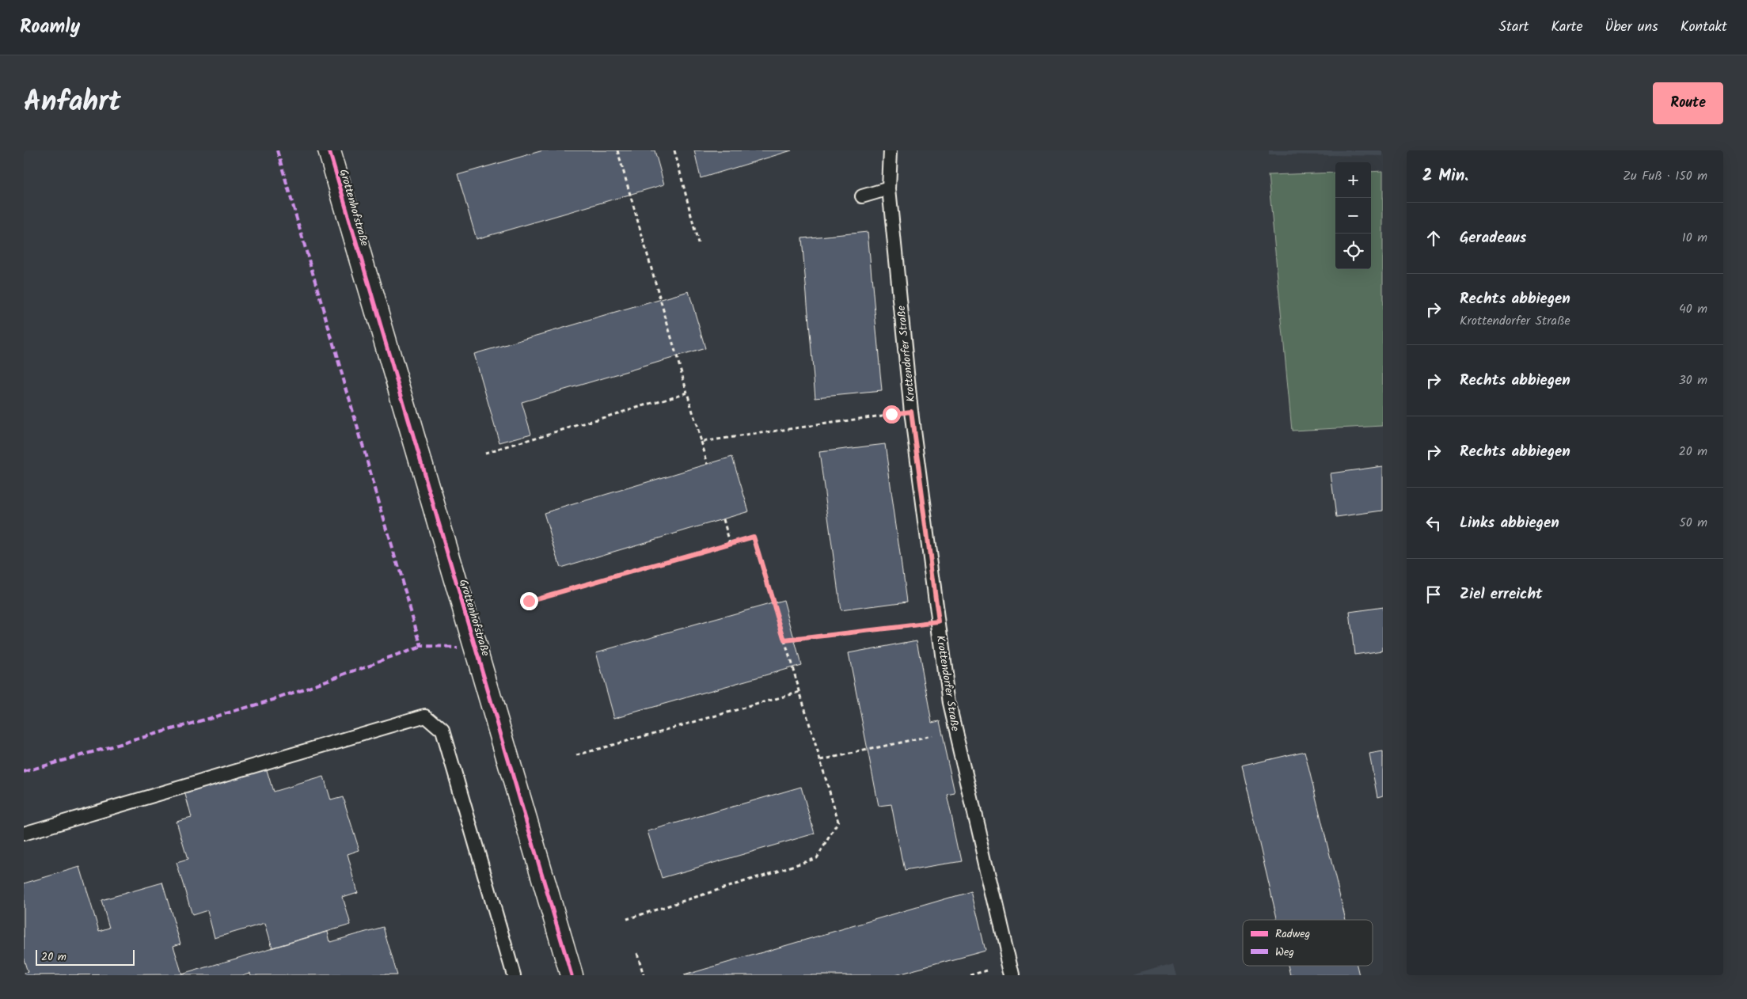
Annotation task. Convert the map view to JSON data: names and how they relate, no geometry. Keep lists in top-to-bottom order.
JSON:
{
  "streets": {
    "street": ["Grottenhofstraße"],
    "lane": ["Krottendorfer Straße"]
  },
  "legend": ["Radweg", "Weg"],
  "scale_bar": "20 m",
  "page": {
    "header": "Roamly",
    "nav": [
      "Start",
      "Karte",
      "Über uns",
      "Kontakt"
    ],
    "title": "Anfahrt",
    "buttons": "Route",
    "heading": ["2 Min.", "Zu Fuß · 150 m"],
    "map_buttons": ["+", "−"],
    "list": [
      ["Geradeaus", "10 m"],
      ["Rechts abbiegen", "Krottendorfer Straße", "40 m"],
      ["Rechts abbiegen", "30 m"],
      ["Rechts abbiegen", "20 m"],
      ["Links abbiegen", "50 m"],
      "Ziel erreicht"
    ],
    "scale": "20 m"
  }
}
